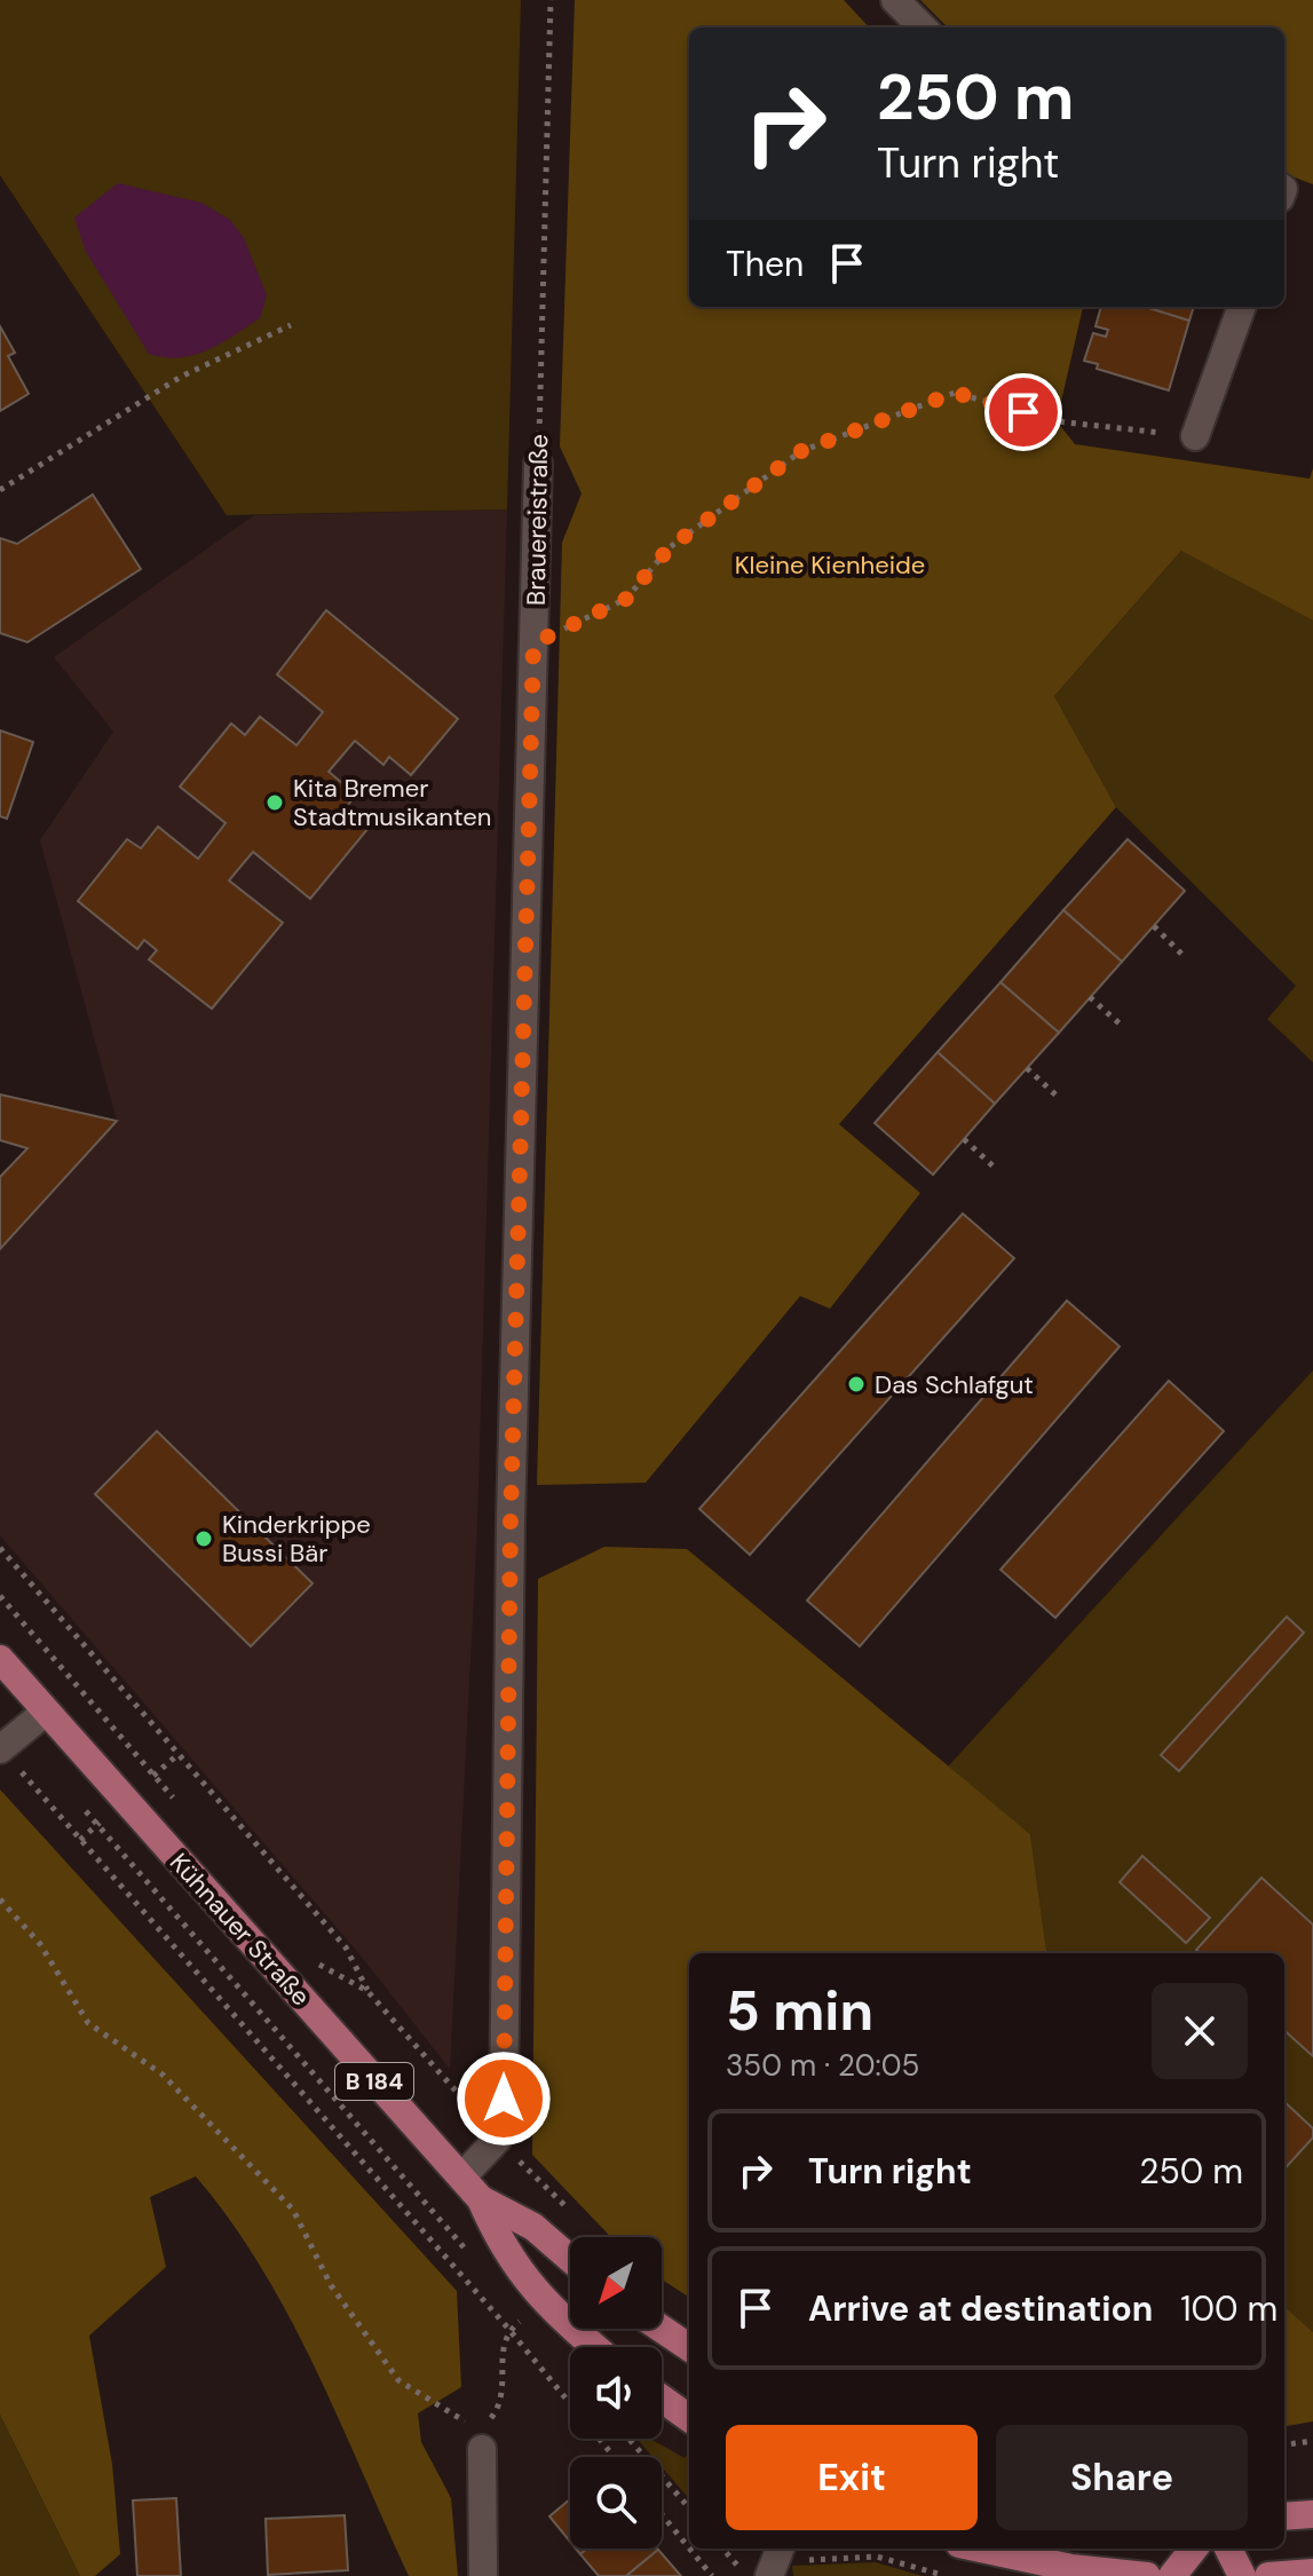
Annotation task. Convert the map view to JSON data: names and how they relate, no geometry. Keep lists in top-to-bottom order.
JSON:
{
  "streets": {
    "main road": ["Kühnauer Straße", "B 184"],
    "street": ["Brauereistraße"]
  },
  "parks": ["Kleine Kienheide"],
  "places": ["Kita Bremer Stadtmusikanten", "Das Schlafgut", "Kinderkrippe Bussi Bär"],
  "north": "bottom left",
  "page": {
    "turn": ["250 m", "Turn right"],
    "then": "Then",
    "heading": ["5 min", "350 m · 20:05"],
    "list": [
      {
        "name": "Turn right",
        "value": "250 m"
      },
      {
        "name": "Arrive at destination",
        "value": "100 m"
      }
    ],
    "buttons": ["Exit", "Share"]
  }
}
